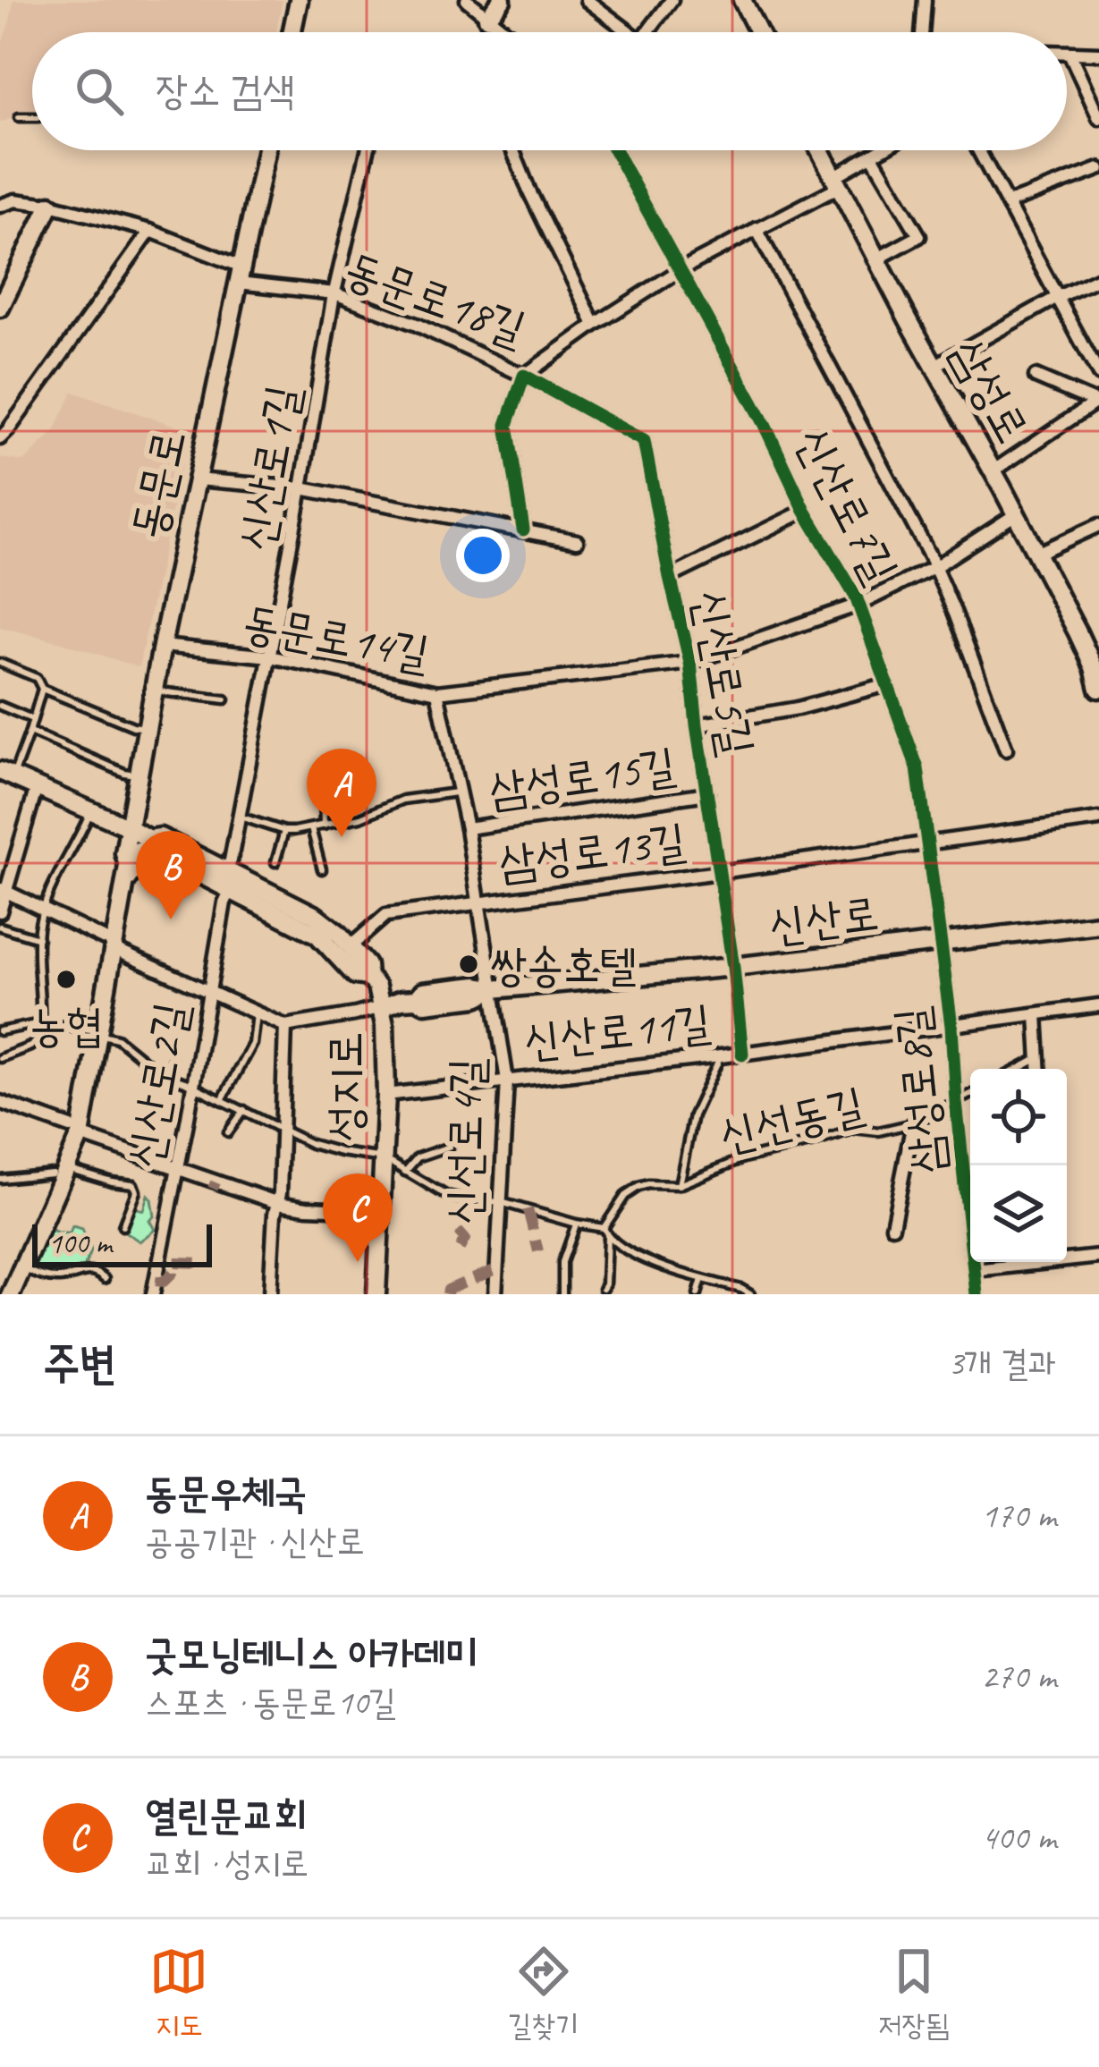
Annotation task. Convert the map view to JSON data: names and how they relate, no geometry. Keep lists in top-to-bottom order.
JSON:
{
  "streets": {
    "main road": [
      "삼성로",
      "동문로",
      "신산로",
      "성지로"
    ],
    "street": [
      "동문로18길",
      "신산로1길",
      "신산로7길",
      "동문로14길",
      "신산로5길",
      "삼성로15길",
      "삼성로13길",
      "신산로11길",
      "신산로2길",
      "삼성로8길",
      "신선로4길"
    ],
    "lane": ["신선동길"]
  },
  "crossings": [
    ["동문로18길", "삼성로"],
    ["동문로18길", "신산로1길"],
    ["동문로18길", "동문로"],
    ["동문로18길", "신산로7길"],
    ["동문로18길", "신산로5길"],
    ["삼성로", "동문로14길"],
    ["신산로1길", "동문로14길"],
    ["동문로", "동문로14길"],
    ["신산로7길", "동문로14길"],
    ["신산로7길", "삼성로13길"],
    ["신산로7길", "신산로"],
    ["신산로7길", "삼성로8길"],
    ["동문로14길", "신산로5길"],
    ["동문로14길", "신선로4길"],
    ["신산로5길", "삼성로15길"],
    ["신산로5길", "삼성로13길"],
    ["신산로5길", "신산로"],
    ["신산로5길", "신산로11길"],
    ["삼성로15길", "신선로4길"],
    ["삼성로13길", "신선로4길"],
    ["신산로", "성지로"],
    ["신산로", "삼성로8길"],
    ["신산로", "신선로4길"],
    ["신산로11길", "성지로"],
    ["신산로11길", "삼성로8길"],
    ["신산로11길", "신선동길"],
    ["신산로11길", "신선로4길"],
    ["삼성로8길", "신선동길"]
  ],
  "places": ["쌍송호텔", "농협"],
  "scale_bar": "100 m",
  "page": {
    "search": "장소 검색",
    "pins": ["A", "B", "C"],
    "scale": "100 m",
    "heading": ["주변", "3개 결과"],
    "list": [
      {
        "mark": "A",
        "name": "동문우체국",
        "note": "공공기관 · 신산로",
        "value": "170 m"
      },
      {
        "mark": "B",
        "name": "굿모닝테니스 아카데미",
        "note": "스포츠 · 동문로10길",
        "value": "270 m"
      },
      {
        "mark": "C",
        "name": "열린문교회",
        "note": "교회 · 성지로",
        "value": "400 m"
      }
    ],
    "nav": ["지도", "길찾기", "저장됨"]
  }
}
